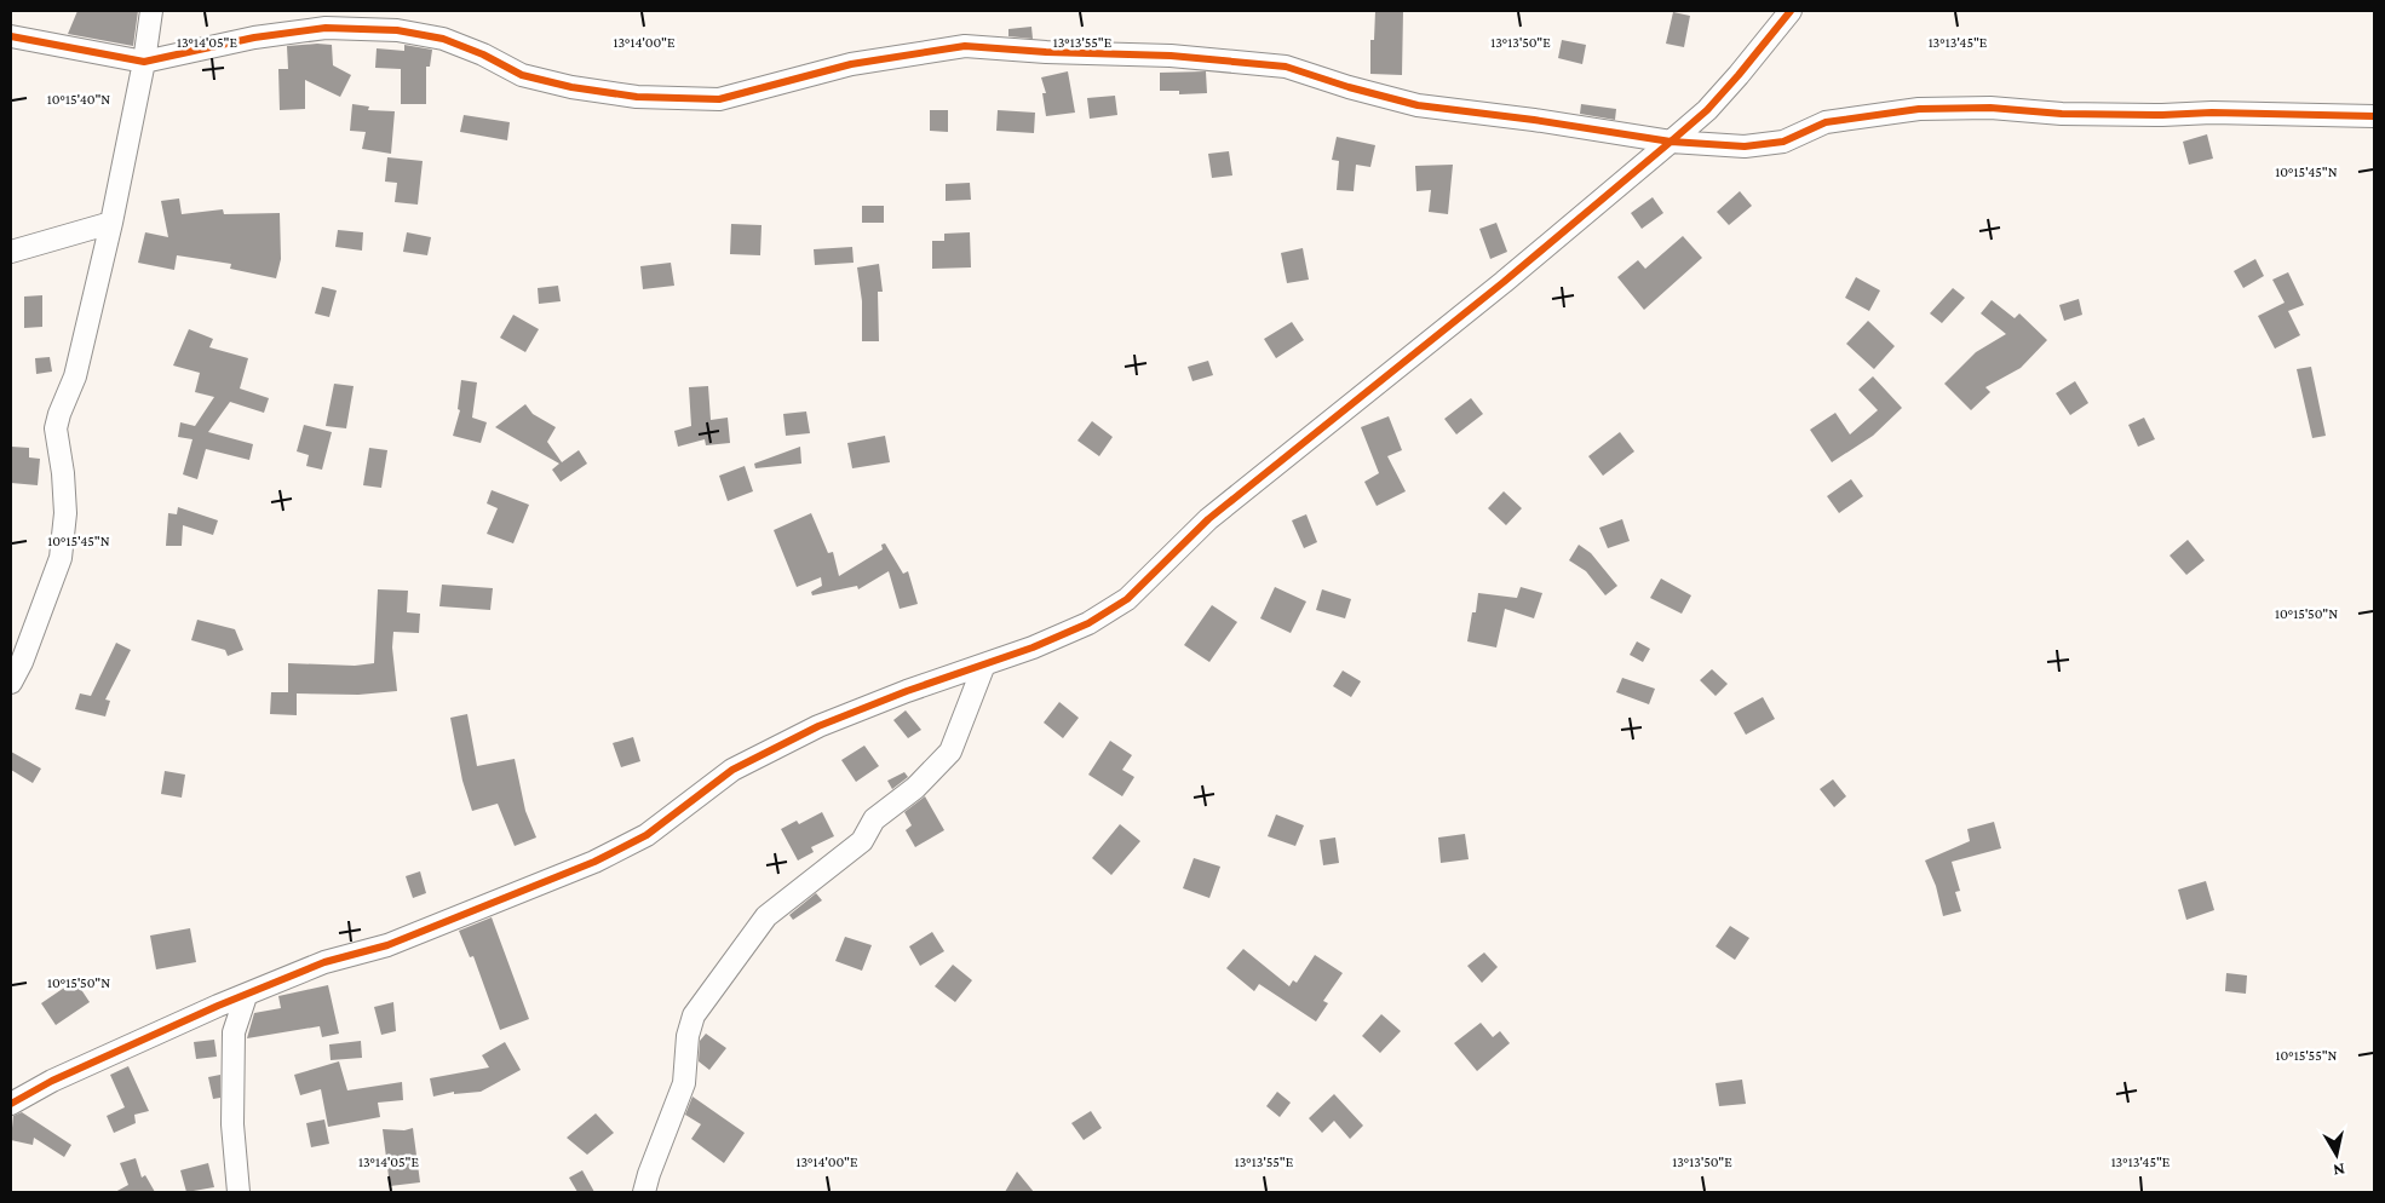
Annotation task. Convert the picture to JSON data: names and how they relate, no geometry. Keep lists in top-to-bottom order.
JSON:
{
  "north": "bottom",
  "coordinates": [
    "13°14'05\"E",
    "13°14'00\"E",
    "13°13'55\"E",
    "13°13'50\"E",
    "13°13'45\"E",
    "10°15'40\"N",
    "10°15'45\"N",
    "10°15'50\"N",
    "10°15'55\"N"
  ]
}
